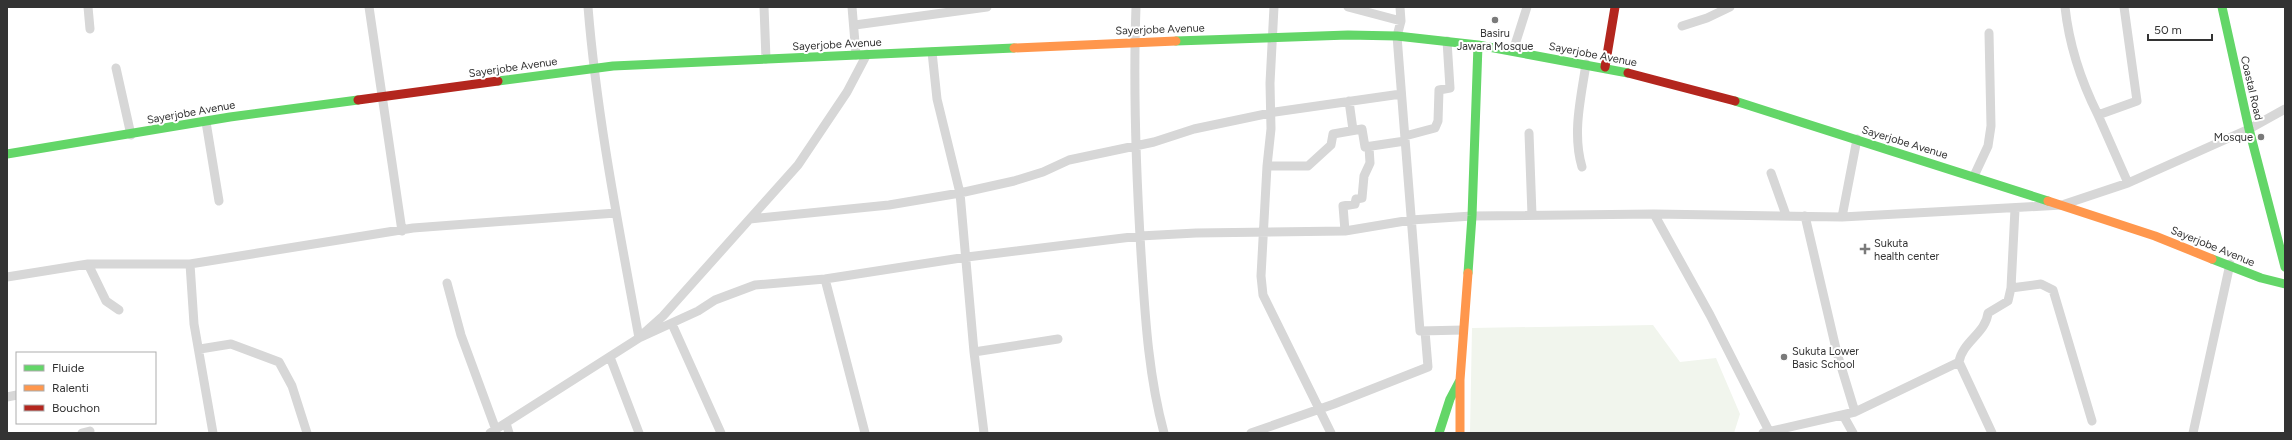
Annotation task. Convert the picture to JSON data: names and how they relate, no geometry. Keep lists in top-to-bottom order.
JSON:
{
  "streets": {
    "street": ["Sayerjobe Avenue", "Coastal Road"]
  },
  "places": {
    "other": ["Basiru Jawara Mosque", "Mosque", "Sukuta Lower Basic School"],
    "health": ["Sukuta health center"]
  },
  "legend": ["Fluide", "Ralenti", "Bouchon"],
  "scale_bar": "50 m"
}
